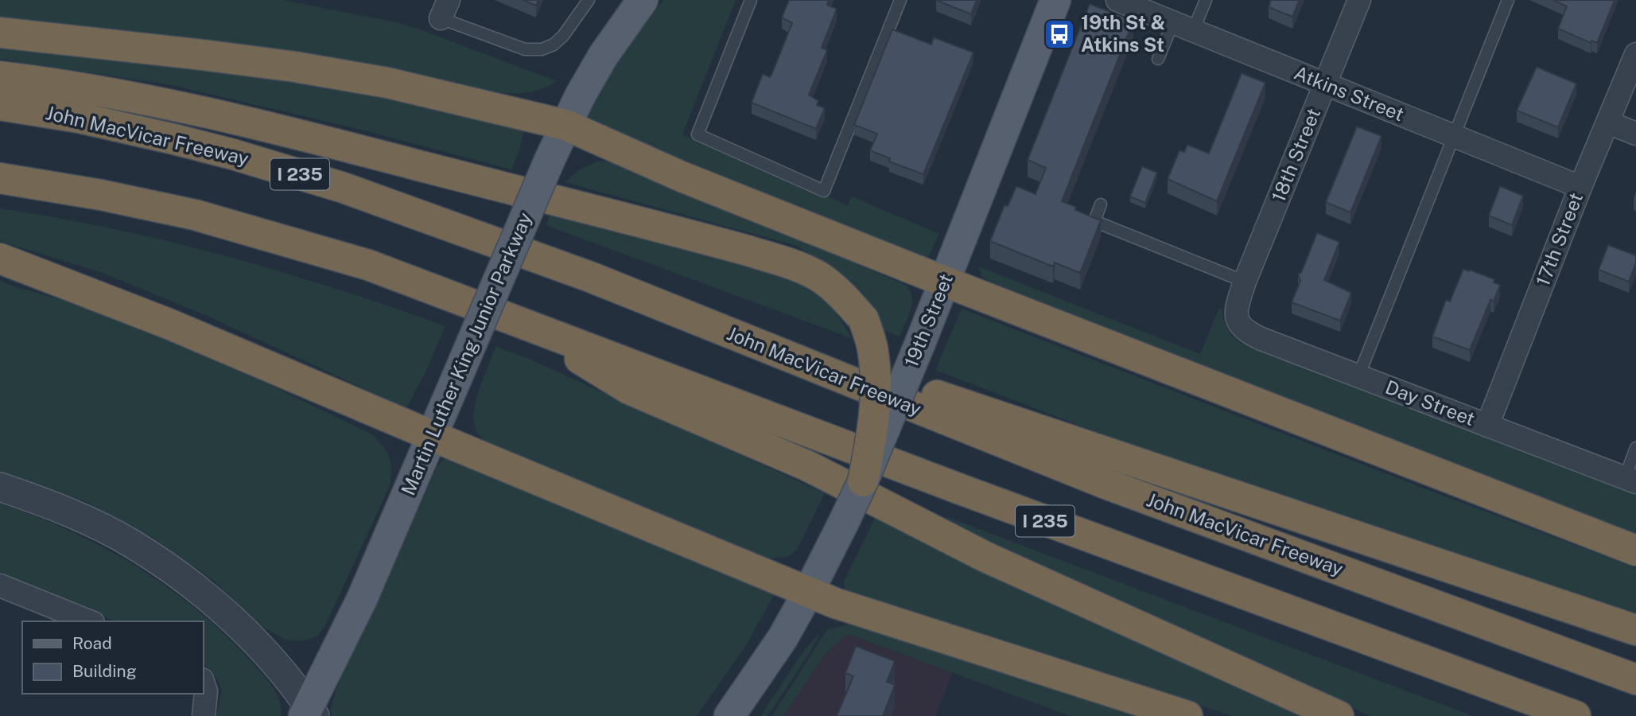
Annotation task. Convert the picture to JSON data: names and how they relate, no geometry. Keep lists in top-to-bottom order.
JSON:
{
  "streets": {
    "highway": ["John MacVicar Freeway", "I 235"],
    "main road": ["19th Street", "Martin Luther King Junior Parkway"],
    "street": [
      "Atkins Street",
      "18th Street",
      "17th Street",
      "Day Street"
    ]
  },
  "crossings": [
    ["Atkins Street", "18th Street"],
    ["Atkins Street", "17th Street"],
    ["18th Street", "Day Street"],
    ["17th Street", "Day Street"]
  ],
  "places": {
    "bus stop": ["19th St & Atkins St"]
  },
  "legend": ["Road", "Building"]
}
